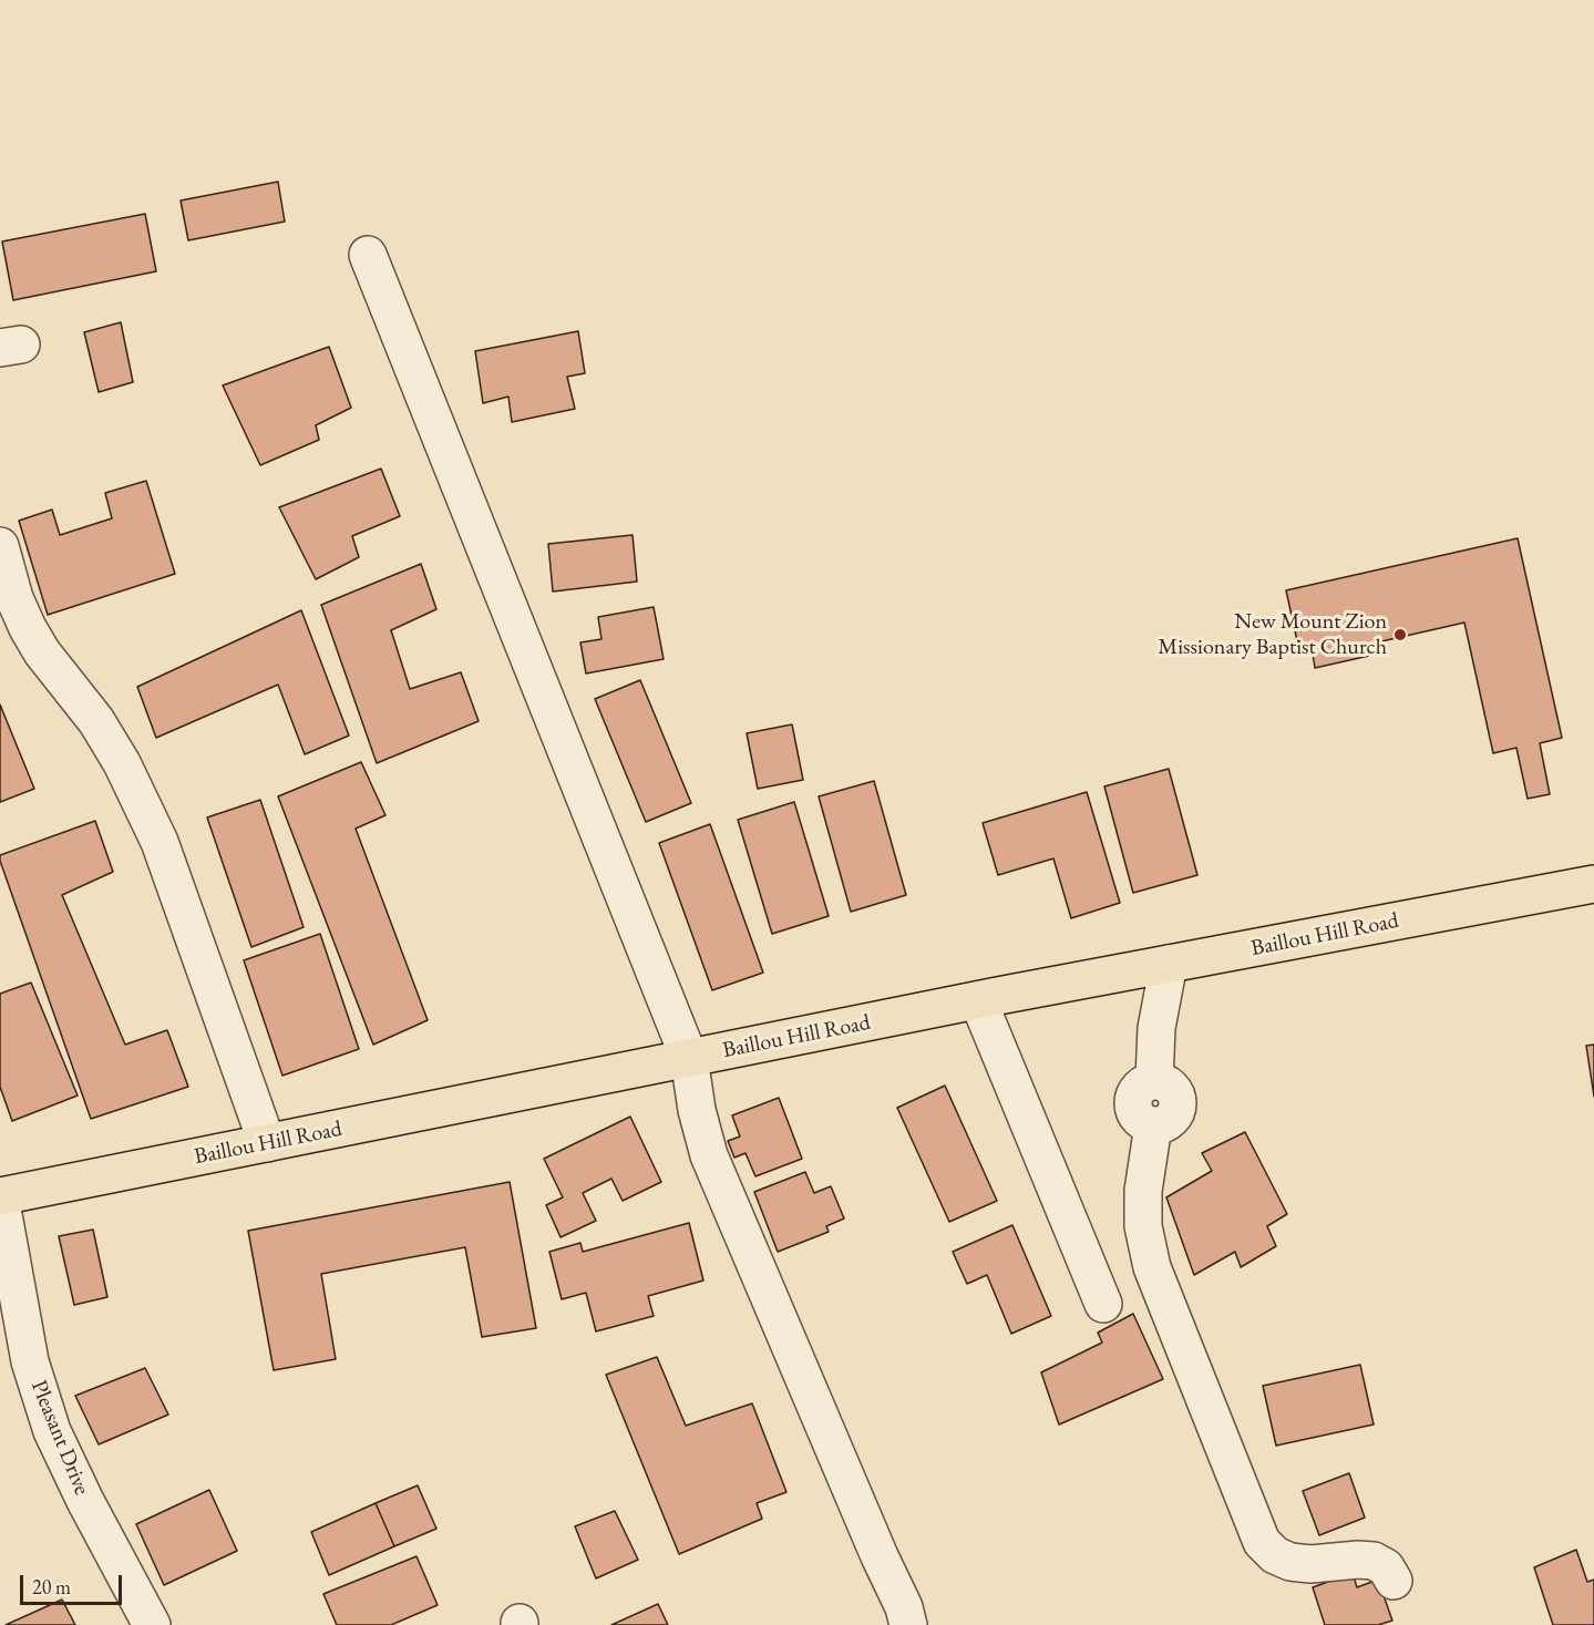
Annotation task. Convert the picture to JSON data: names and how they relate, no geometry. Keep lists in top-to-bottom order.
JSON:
{
  "streets": {
    "main road": ["Baillou Hill Road"],
    "street": ["Pleasant Drive"]
  },
  "crossings": [
    ["Baillou Hill Road", "Pleasant Drive"]
  ],
  "places": ["New Mount Zion Missionary Baptist Church"],
  "scale_bar": "20 m"
}
